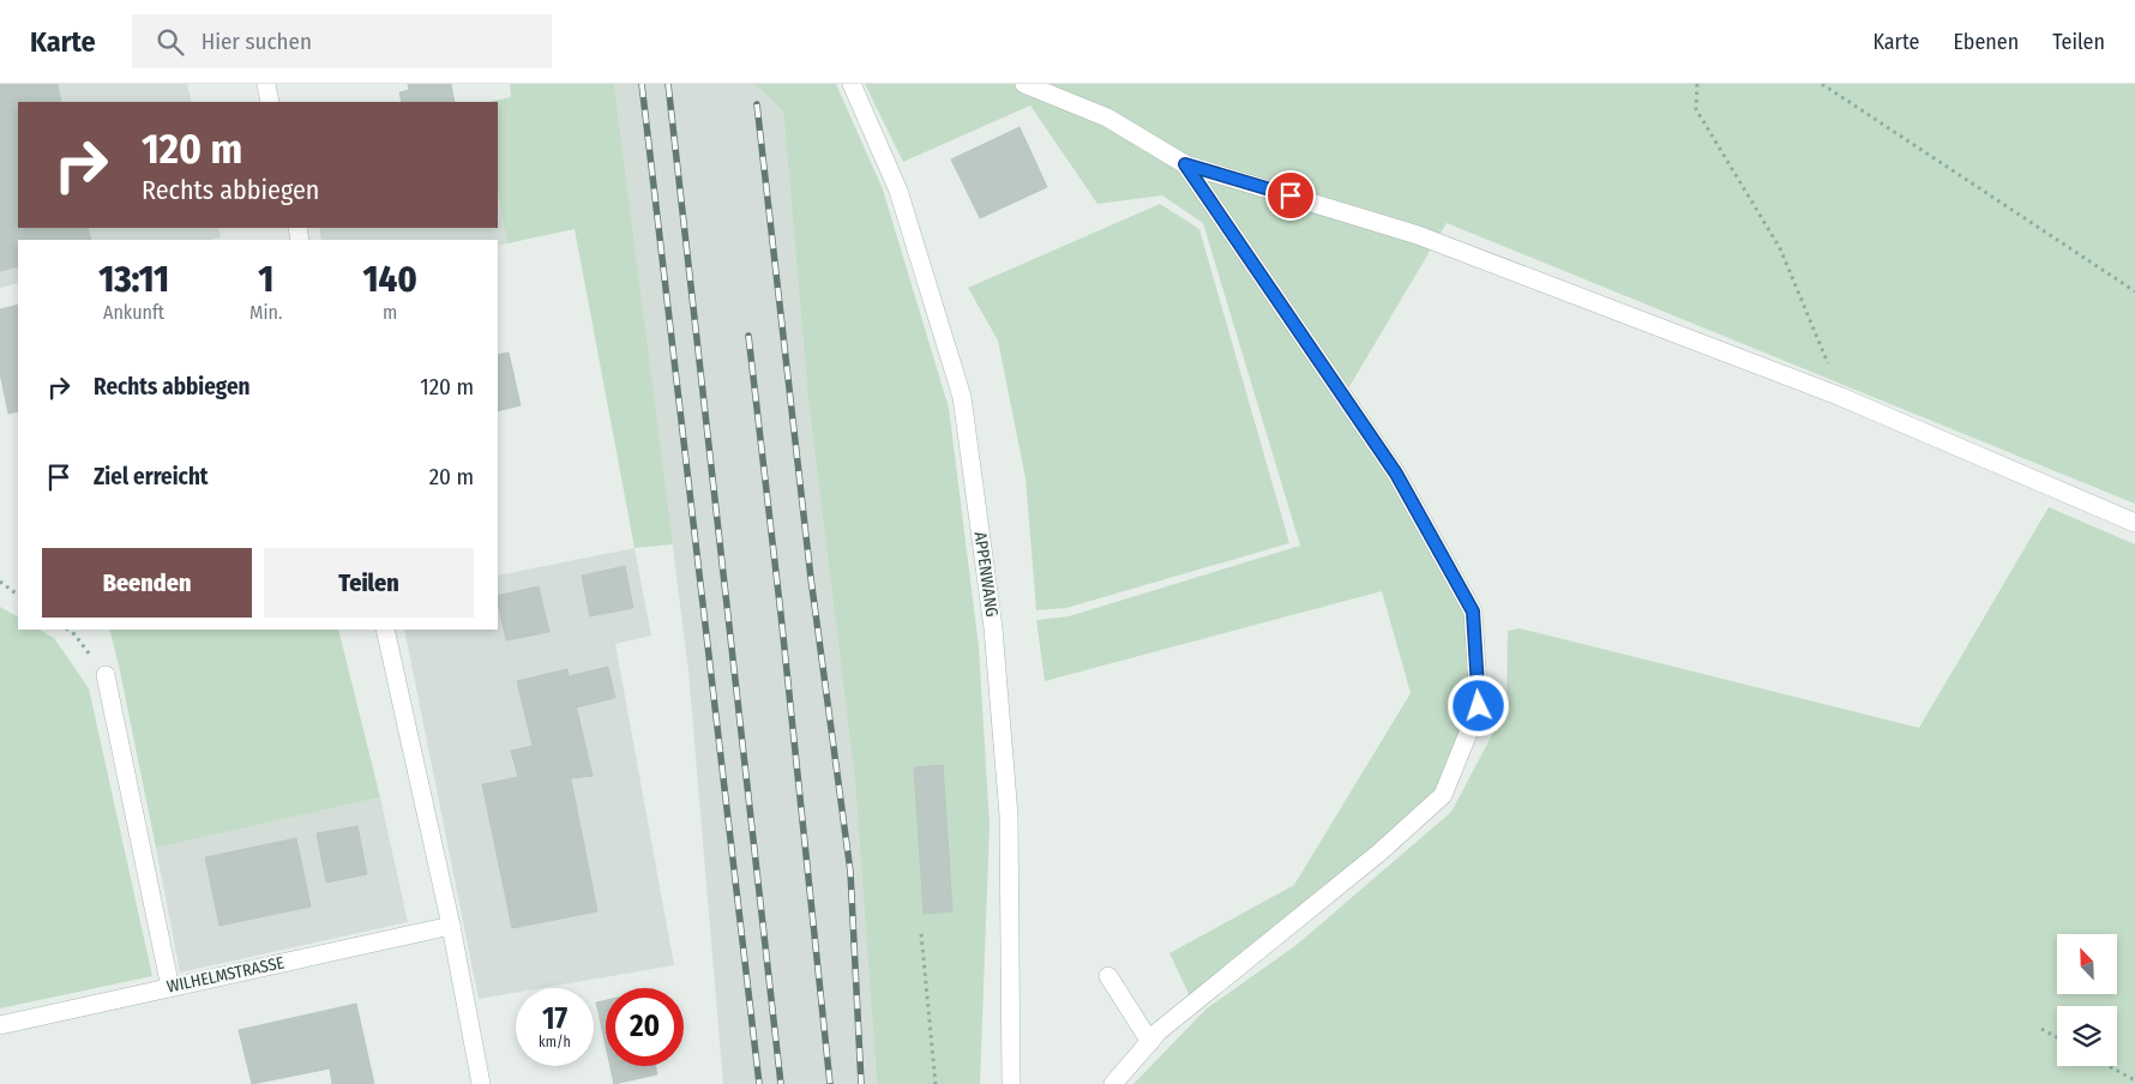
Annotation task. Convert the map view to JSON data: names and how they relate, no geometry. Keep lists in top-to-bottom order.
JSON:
{
  "streets": {
    "street": ["APPENWANG", "WILHELMSTRASSE"]
  },
  "north": "top left",
  "page": {
    "header": "Karte",
    "search": "Hier suchen",
    "nav": ["Karte", "Ebenen", "Teilen"],
    "turn": ["120 m", "Rechts abbiegen"],
    "eta": [
      "13:11",
      "Ankunft",
      "1",
      "Min.",
      "140",
      "m"
    ],
    "list": [
      {
        "name": "Rechts abbiegen",
        "value": "120 m"
      },
      {
        "name": "Ziel erreicht",
        "value": "20 m"
      }
    ],
    "buttons": ["Beenden", "Teilen"],
    "speed": "17 km/h",
    "limit": "20"
  }
}
